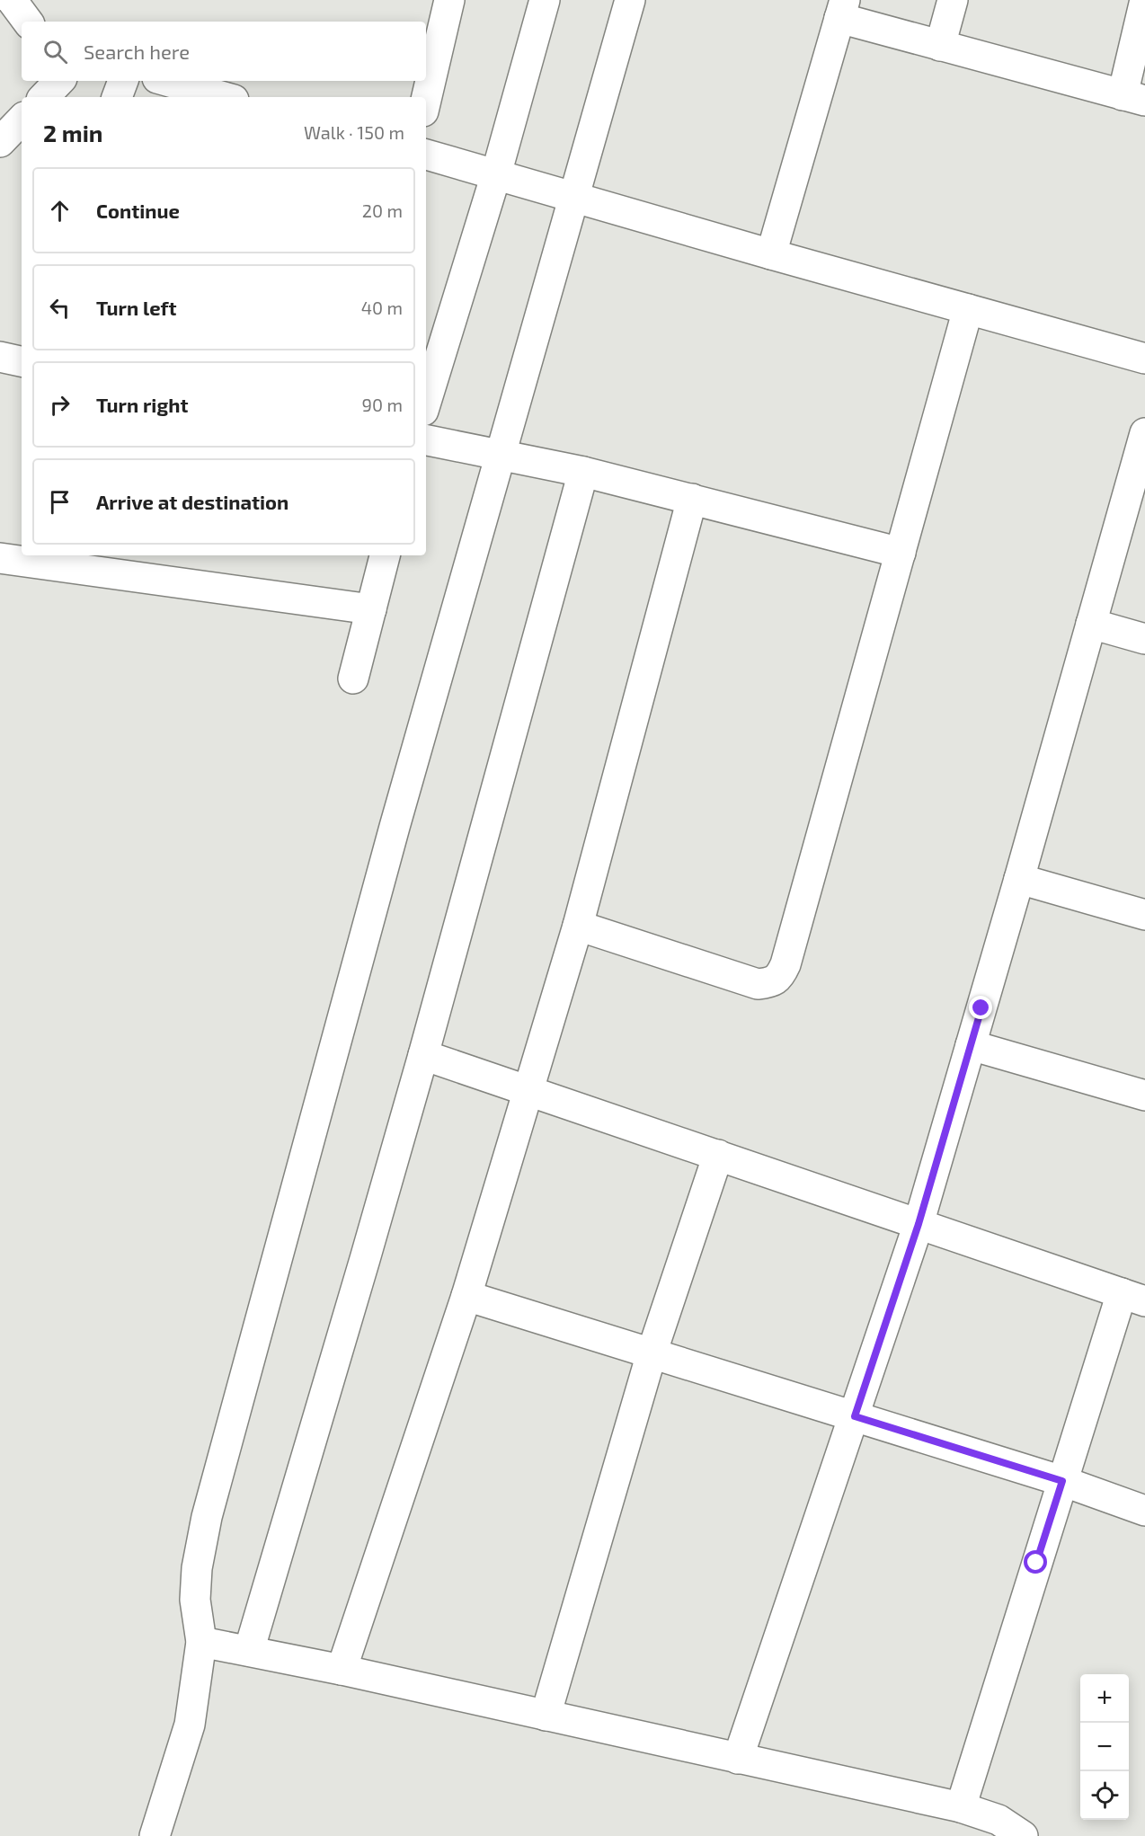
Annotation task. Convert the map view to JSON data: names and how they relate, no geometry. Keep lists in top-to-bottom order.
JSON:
{
  "page": {
    "search": "Search here",
    "heading": ["2 min", "Walk · 150 m"],
    "list": [
      ["Continue", "20 m"],
      ["Turn left", "40 m"],
      ["Turn right", "90 m"],
      "Arrive at destination"
    ],
    "map_buttons": ["+", "−"]
  }
}
